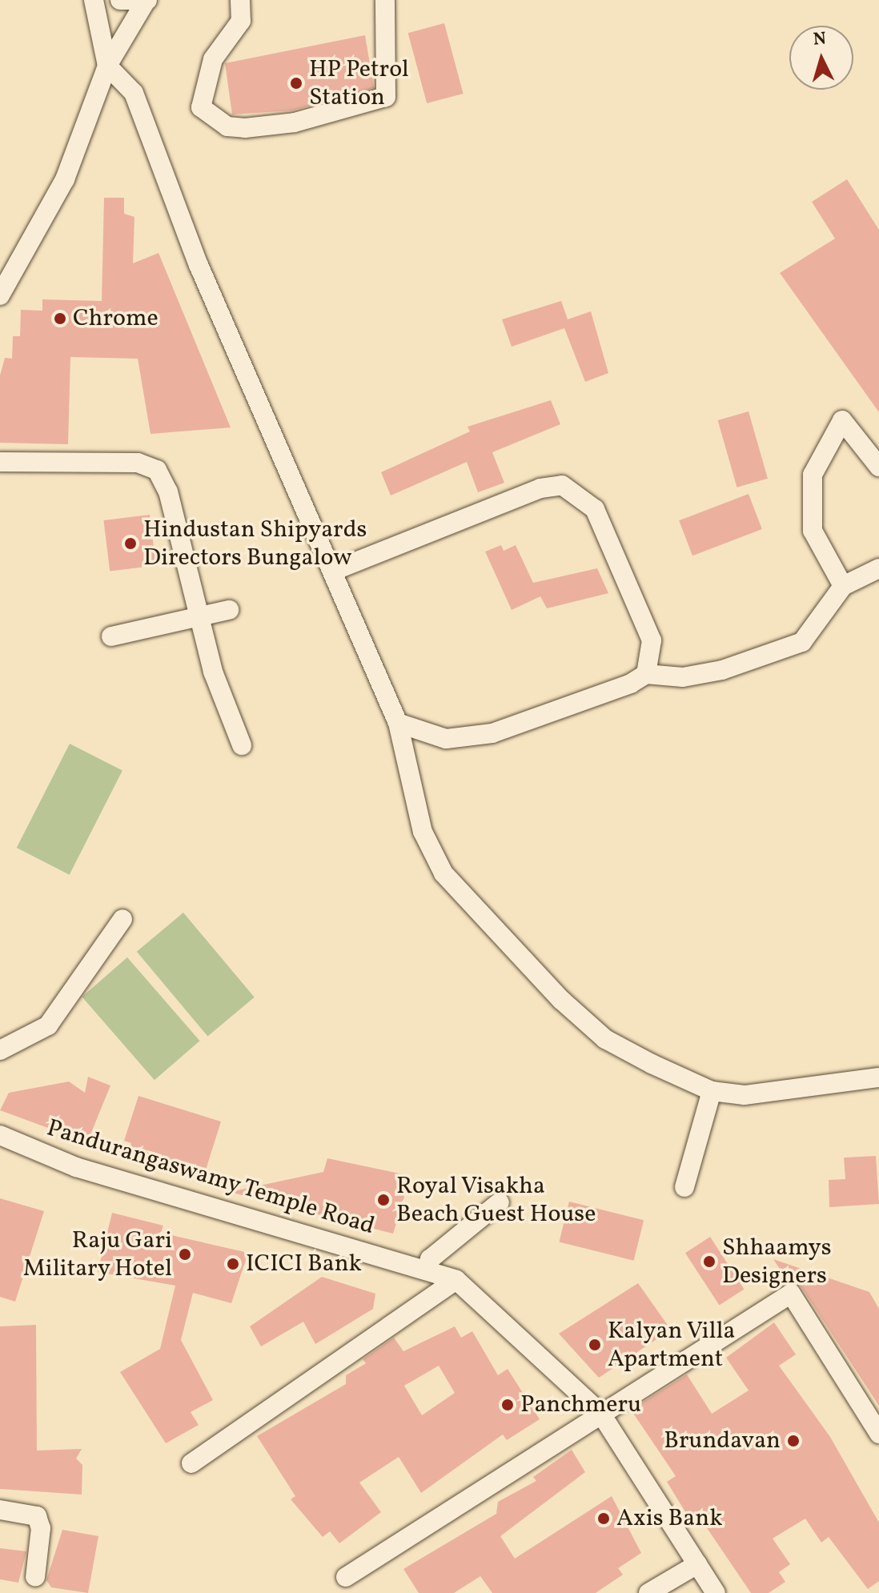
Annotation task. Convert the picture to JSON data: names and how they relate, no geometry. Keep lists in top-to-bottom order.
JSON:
{
  "streets": {
    "street": ["Pandurangaswamy Temple Road"]
  },
  "places": [
    "HP Petrol Station",
    "Chrome",
    "Hindustan Shipyards Directors Bungalow",
    "Royal Visakha Beach Guest House",
    "Raju Gari Military Hotel",
    "Shhaamys Designers",
    "ICICI Bank",
    "Kalyan Villa Apartment",
    "Panchmeru",
    "Brundavan",
    "Axis Bank"
  ],
  "north": "top"
}
